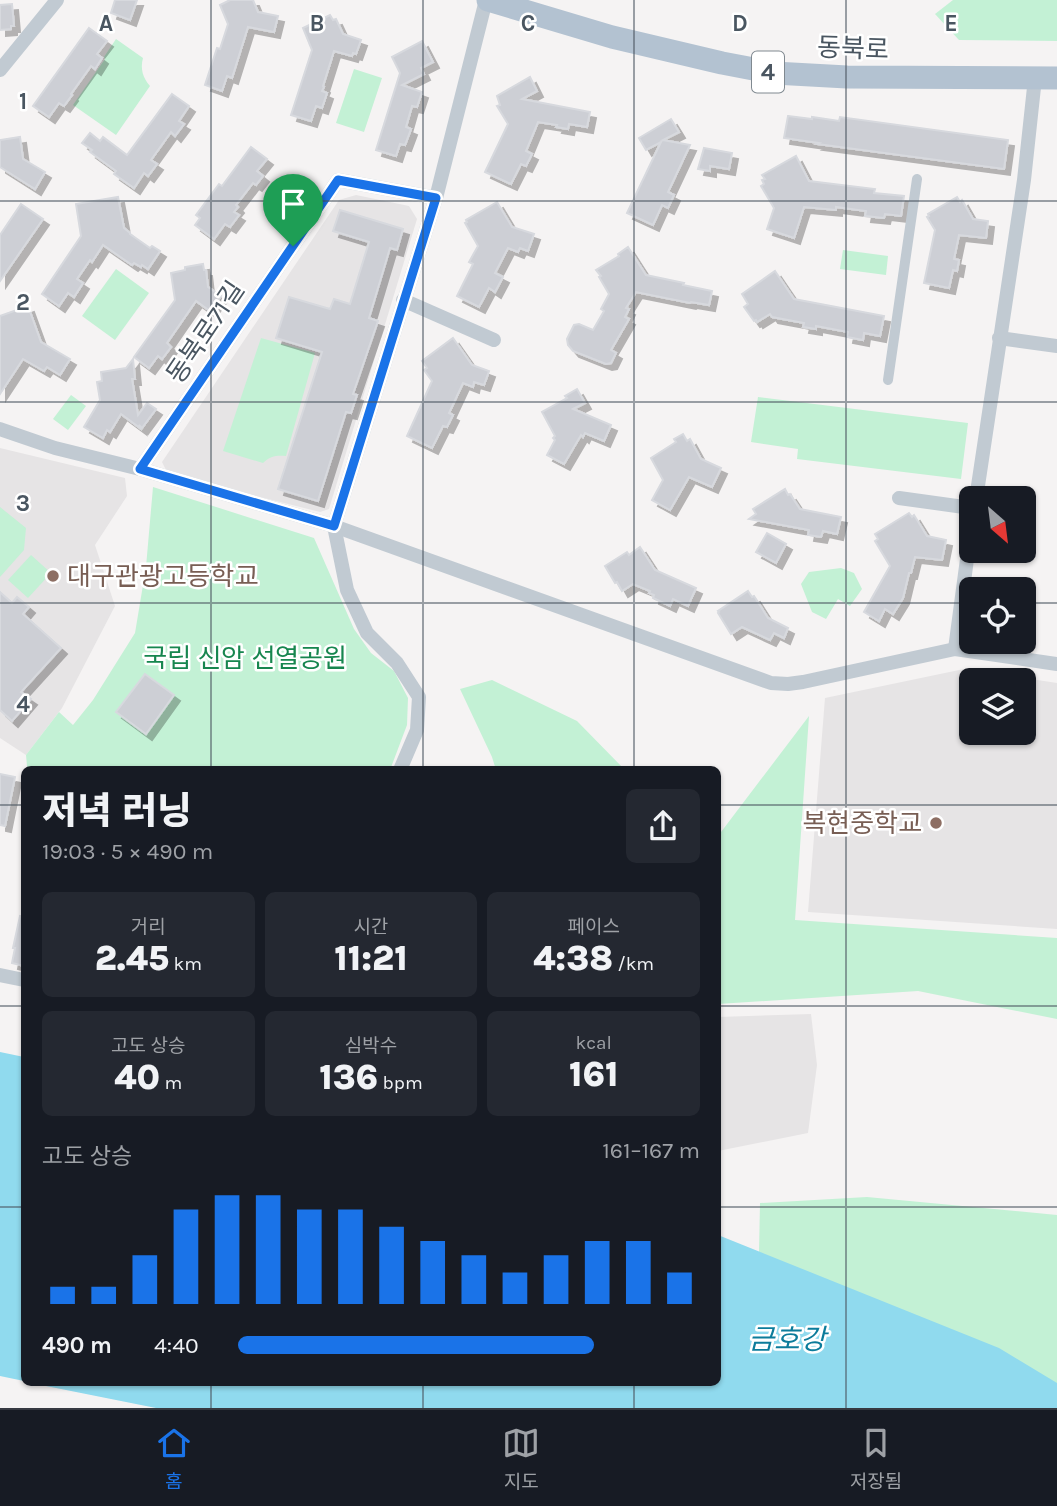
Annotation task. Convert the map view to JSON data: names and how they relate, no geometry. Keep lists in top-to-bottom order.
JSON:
{
  "streets": {
    "main road": ["동북로", "4"],
    "street": ["동북로71길"]
  },
  "water": ["금호강"],
  "parks": ["국립 신암 선열공원"],
  "places": ["대구관광고등학교", "복현중학교"],
  "north": "bottom right",
  "page": {
    "heading": ["저녁 러닝", "19:03 · 5 × 490 m"],
    "stats": [
      ["거리", "2.45 km"],
      ["시간", "11:21"],
      ["페이스", "4:38 /km"],
      ["고도 상승", "40 m"],
      ["심박수", "136 bpm"],
      ["kcal", "161"]
    ],
    "chart": ["고도 상승", "161–167 m"],
    "list": [
      {
        "name": "490 m",
        "note": "4:40"
      }
    ],
    "tabs": ["홈", "지도", "저장됨"]
  },
  "grid": {
    "columns": [
      "A",
      "B",
      "C",
      "D",
      "E"
    ],
    "rows": [
      "1",
      "2",
      "3",
      "4"
    ]
  }
}
